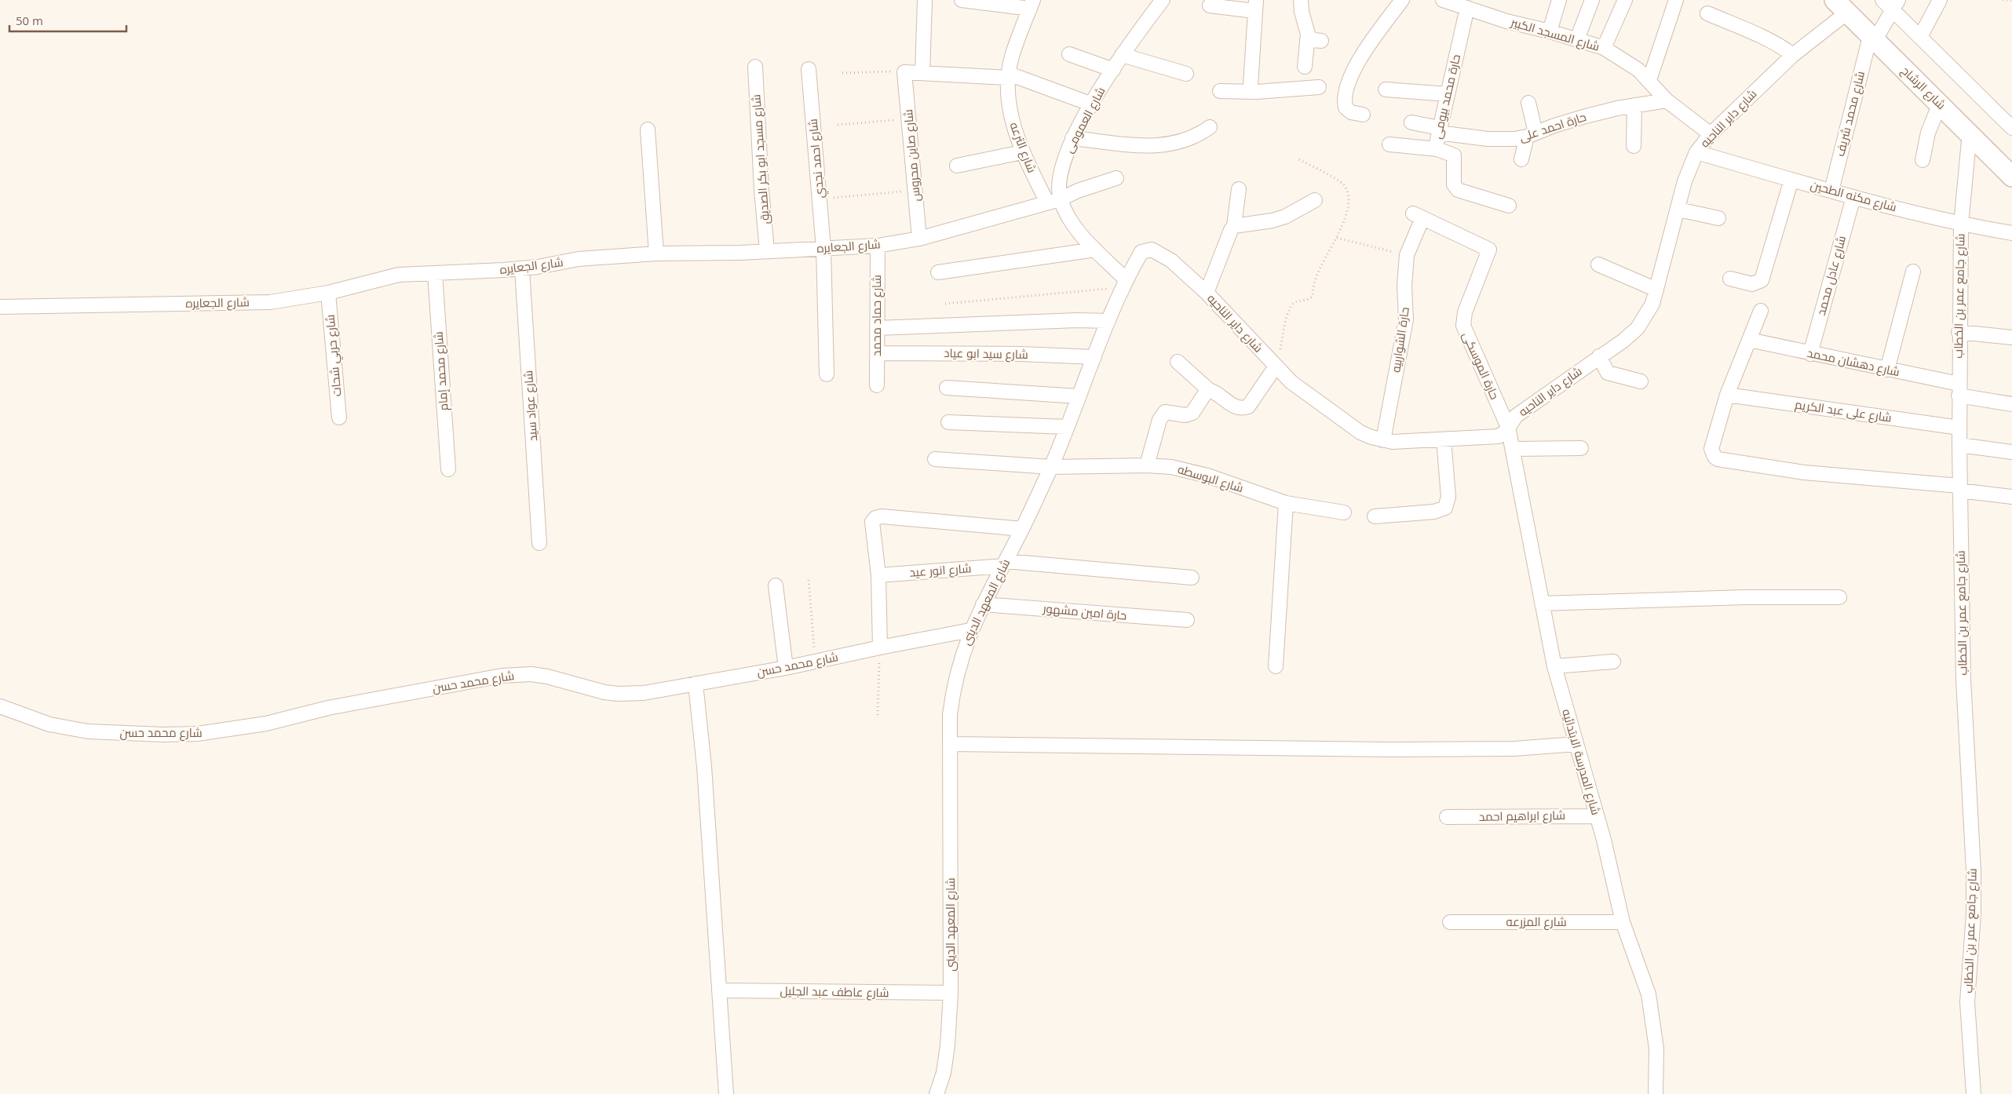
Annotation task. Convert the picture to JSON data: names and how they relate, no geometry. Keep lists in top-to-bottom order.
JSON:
{
  "streets": {
    "main road": ["شارع الرشاح"],
    "street": [
      "شارع المسجد الكبير",
      "حارة محمد بيومى",
      "شارع محمد شريف",
      "شارع داير الناحيه",
      "شارع العمومى",
      "حارة احمد على",
      "شارع الترعه",
      "شارع صاين محروس",
      "شارع احمد نجدي",
      "شارع مسجد ابو بكر الصديق",
      "شارع مكنه الطحين",
      "شارع الجعايره",
      "شارع عادل محمد",
      "شارع جامع عمر بن الخطاب",
      "شارع حماد محمد",
      "حارة الشواربيه",
      "شارع سيد ابو عياد",
      "شارع حربي شحات",
      "شارع دهشان محمد",
      "حارة الموسكى",
      "شارع محمد إمام",
      "شارع عواد سيد",
      "شارع على عبد الكريم",
      "شارع البوسطه",
      "شارع انور عيد",
      "شارع المعهد الدينى",
      "حارة امين مشهور",
      "شارع محمد حسن",
      "شارع المدرسة الابتدائيه",
      "شارع ابراهيم احمد",
      "شارع المزرعه",
      "شارع عاطف عبد الجليل"
    ]
  },
  "crossings": [
    ["شارع المسجد الكبير", "حارة محمد بيومى"],
    ["شارع المسجد الكبير", "شارع داير الناحيه"],
    ["شارع المسجد الكبير", "حارة احمد على"],
    ["شارع الرشاح", "شارع محمد شريف"],
    ["شارع الرشاح", "شارع داير الناحيه"],
    ["شارع الرشاح", "شارع جامع عمر بن الخطاب"],
    ["حارة محمد بيومى", "حارة احمد على"],
    ["شارع محمد شريف", "شارع مكنه الطحين"],
    ["شارع داير الناحيه", "شارع مكنه الطحين"],
    ["شارع داير الناحيه", "حارة الشواربيه"],
    ["شارع داير الناحيه", "حارة الموسكى"],
    ["شارع داير الناحيه", "شارع المعهد الدينى"],
    ["شارع داير الناحيه", "شارع المدرسة الابتدائيه"],
    ["شارع العمومى", "شارع الترعه"],
    ["شارع العمومى", "شارع الجعايره"],
    ["شارع العمومى", "شارع المعهد الدينى"],
    ["شارع الترعه", "شارع الجعايره"],
    ["شارع صاين محروس", "شارع الجعايره"],
    ["شارع احمد نجدي", "شارع الجعايره"],
    ["شارع مسجد ابو بكر الصديق", "شارع الجعايره"],
    ["شارع مكنه الطحين", "شارع عادل محمد"],
    ["شارع مكنه الطحين", "شارع جامع عمر بن الخطاب"],
    ["شارع الجعايره", "شارع حماد محمد"],
    ["شارع الجعايره", "شارع حربي شحات"],
    ["شارع الجعايره", "شارع محمد إمام"],
    ["شارع الجعايره", "شارع عواد سيد"],
    ["شارع عادل محمد", "شارع دهشان محمد"],
    ["شارع جامع عمر بن الخطاب", "شارع دهشان محمد"],
    ["شارع جامع عمر بن الخطاب", "شارع على عبد الكريم"],
    ["شارع حماد محمد", "شارع سيد ابو عياد"],
    ["حارة الشواربيه", "حارة الموسكى"],
    ["شارع سيد ابو عياد", "شارع المعهد الدينى"],
    ["حارة الموسكى", "شارع المدرسة الابتدائيه"],
    ["شارع البوسطه", "شارع المعهد الدينى"],
    ["شارع انور عيد", "شارع المعهد الدينى"],
    ["شارع المعهد الدينى", "حارة امين مشهور"],
    ["شارع المعهد الدينى", "شارع محمد حسن"],
    ["شارع المعهد الدينى", "شارع عاطف عبد الجليل"],
    ["شارع المدرسة الابتدائيه", "شارع ابراهيم احمد"],
    ["شارع المدرسة الابتدائيه", "شارع المزرعه"]
  ],
  "scale_bar": "50 m"
}
